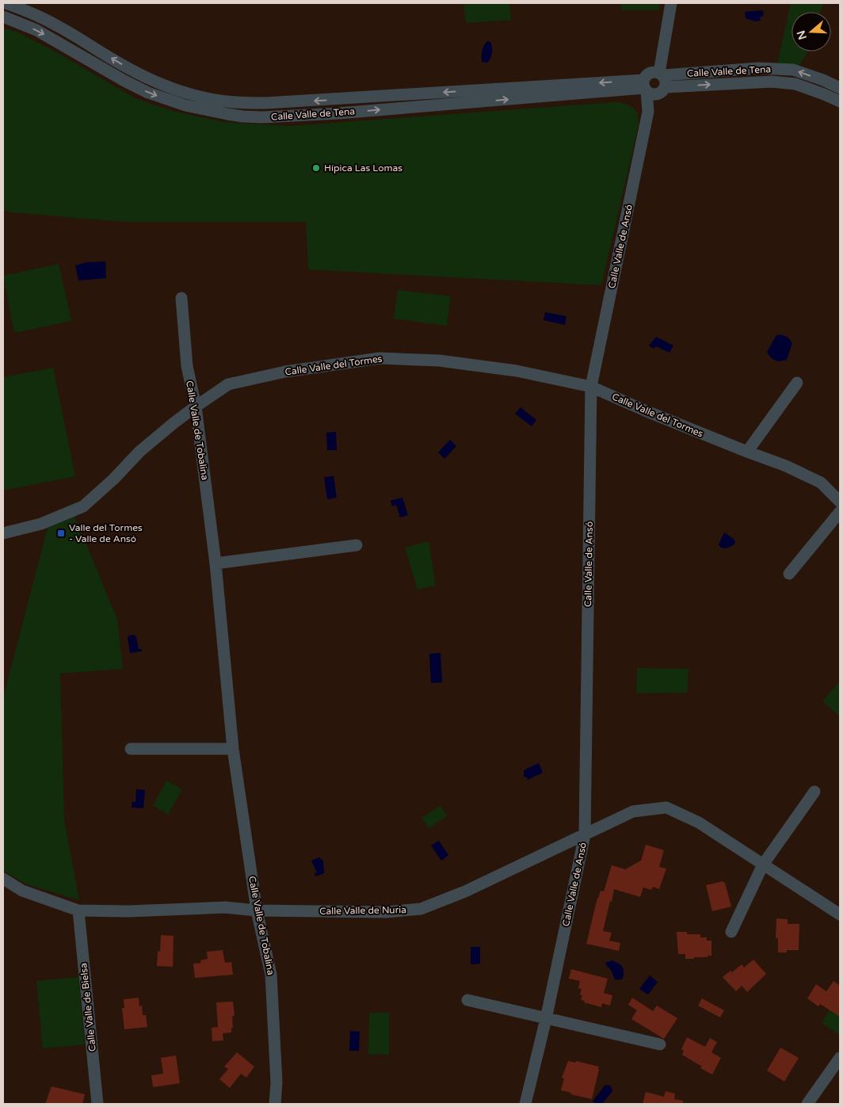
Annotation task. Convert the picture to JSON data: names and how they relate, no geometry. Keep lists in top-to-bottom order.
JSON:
{
  "streets": {
    "street": [
      "Calle Valle de Tena",
      "Calle Valle de Ansó",
      "Calle Valle del Tormes",
      "Calle Valle de Tobalina",
      "Calle Valle de Nuria",
      "Calle Valle de Bielsa"
    ]
  },
  "crossings": [
    ["Calle Valle de Tena", "Calle Valle de Ansó"],
    ["Calle Valle de Ansó", "Calle Valle del Tormes"],
    ["Calle Valle de Ansó", "Calle Valle de Nuria"],
    ["Calle Valle del Tormes", "Calle Valle de Tobalina"],
    ["Calle Valle de Tobalina", "Calle Valle de Nuria"],
    ["Calle Valle de Nuria", "Calle Valle de Bielsa"]
  ],
  "places": {
    "other": ["Hípica Las Lomas"],
    "transit": ["Valle del Tormes - Valle de Ansó"]
  },
  "north": "left"
}
